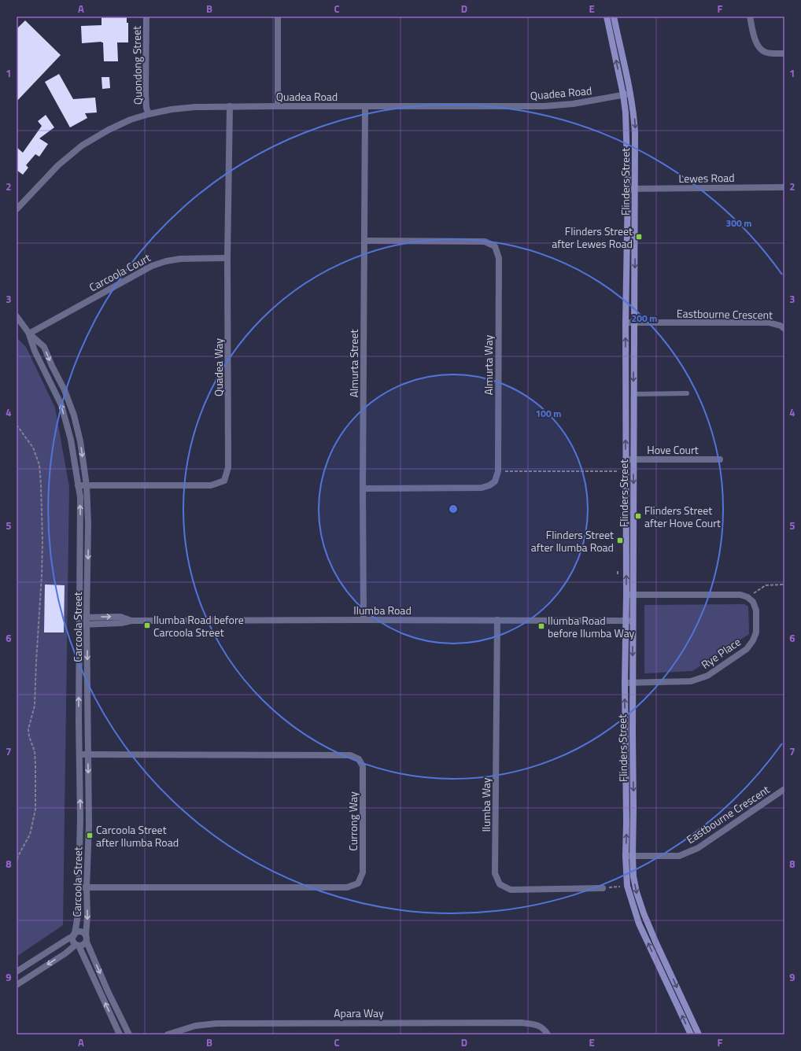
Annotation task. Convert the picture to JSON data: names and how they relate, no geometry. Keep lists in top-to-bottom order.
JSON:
{
  "streets": {
    "main road": ["Flinders Street"],
    "street": [
      "Quondong Street",
      "Quadea Road",
      "Lewes Road",
      "Carcoola Court",
      "Eastbourne Crescent",
      "Almurta Street",
      "Almurta Way",
      "Quadea Way",
      "Hove Court",
      "Ilumba Road",
      "Carcoola Street",
      "Rye Place",
      "Ilumba Way",
      "Currong Way",
      "Apara Way"
    ]
  },
  "crossings": [
    ["Quondong Street", "Quadea Road"],
    ["Quadea Road", "Flinders Street"],
    ["Quadea Road", "Almurta Street"],
    ["Quadea Road", "Quadea Way"],
    ["Lewes Road", "Flinders Street"],
    ["Flinders Street", "Eastbourne Crescent"],
    ["Flinders Street", "Hove Court"],
    ["Flinders Street", "Ilumba Road"],
    ["Flinders Street", "Rye Place"],
    ["Carcoola Court", "Quadea Way"],
    ["Carcoola Court", "Carcoola Street"],
    ["Almurta Street", "Almurta Way"],
    ["Almurta Street", "Ilumba Road"],
    ["Quadea Way", "Carcoola Street"],
    ["Ilumba Road", "Carcoola Street"],
    ["Ilumba Road", "Ilumba Way"],
    ["Carcoola Street", "Currong Way"]
  ],
  "places": {
    "transit": [
      "Flinders Street after Lewes Road",
      "Flinders Street after Hove Court",
      "Flinders Street after Ilumba Road",
      "Ilumba Road before Carcoola Street",
      "Ilumba Road before Ilumba Way",
      "Carcoola Street after Ilumba Road"
    ]
  },
  "grid": {
    "columns": [
      "A",
      "B",
      "C",
      "D",
      "E",
      "F"
    ],
    "rows": [
      "1",
      "2",
      "3",
      "4",
      "5",
      "6",
      "7",
      "8",
      "9"
    ]
  },
  "rings": ["300 m", "200 m", "100 m"]
}
